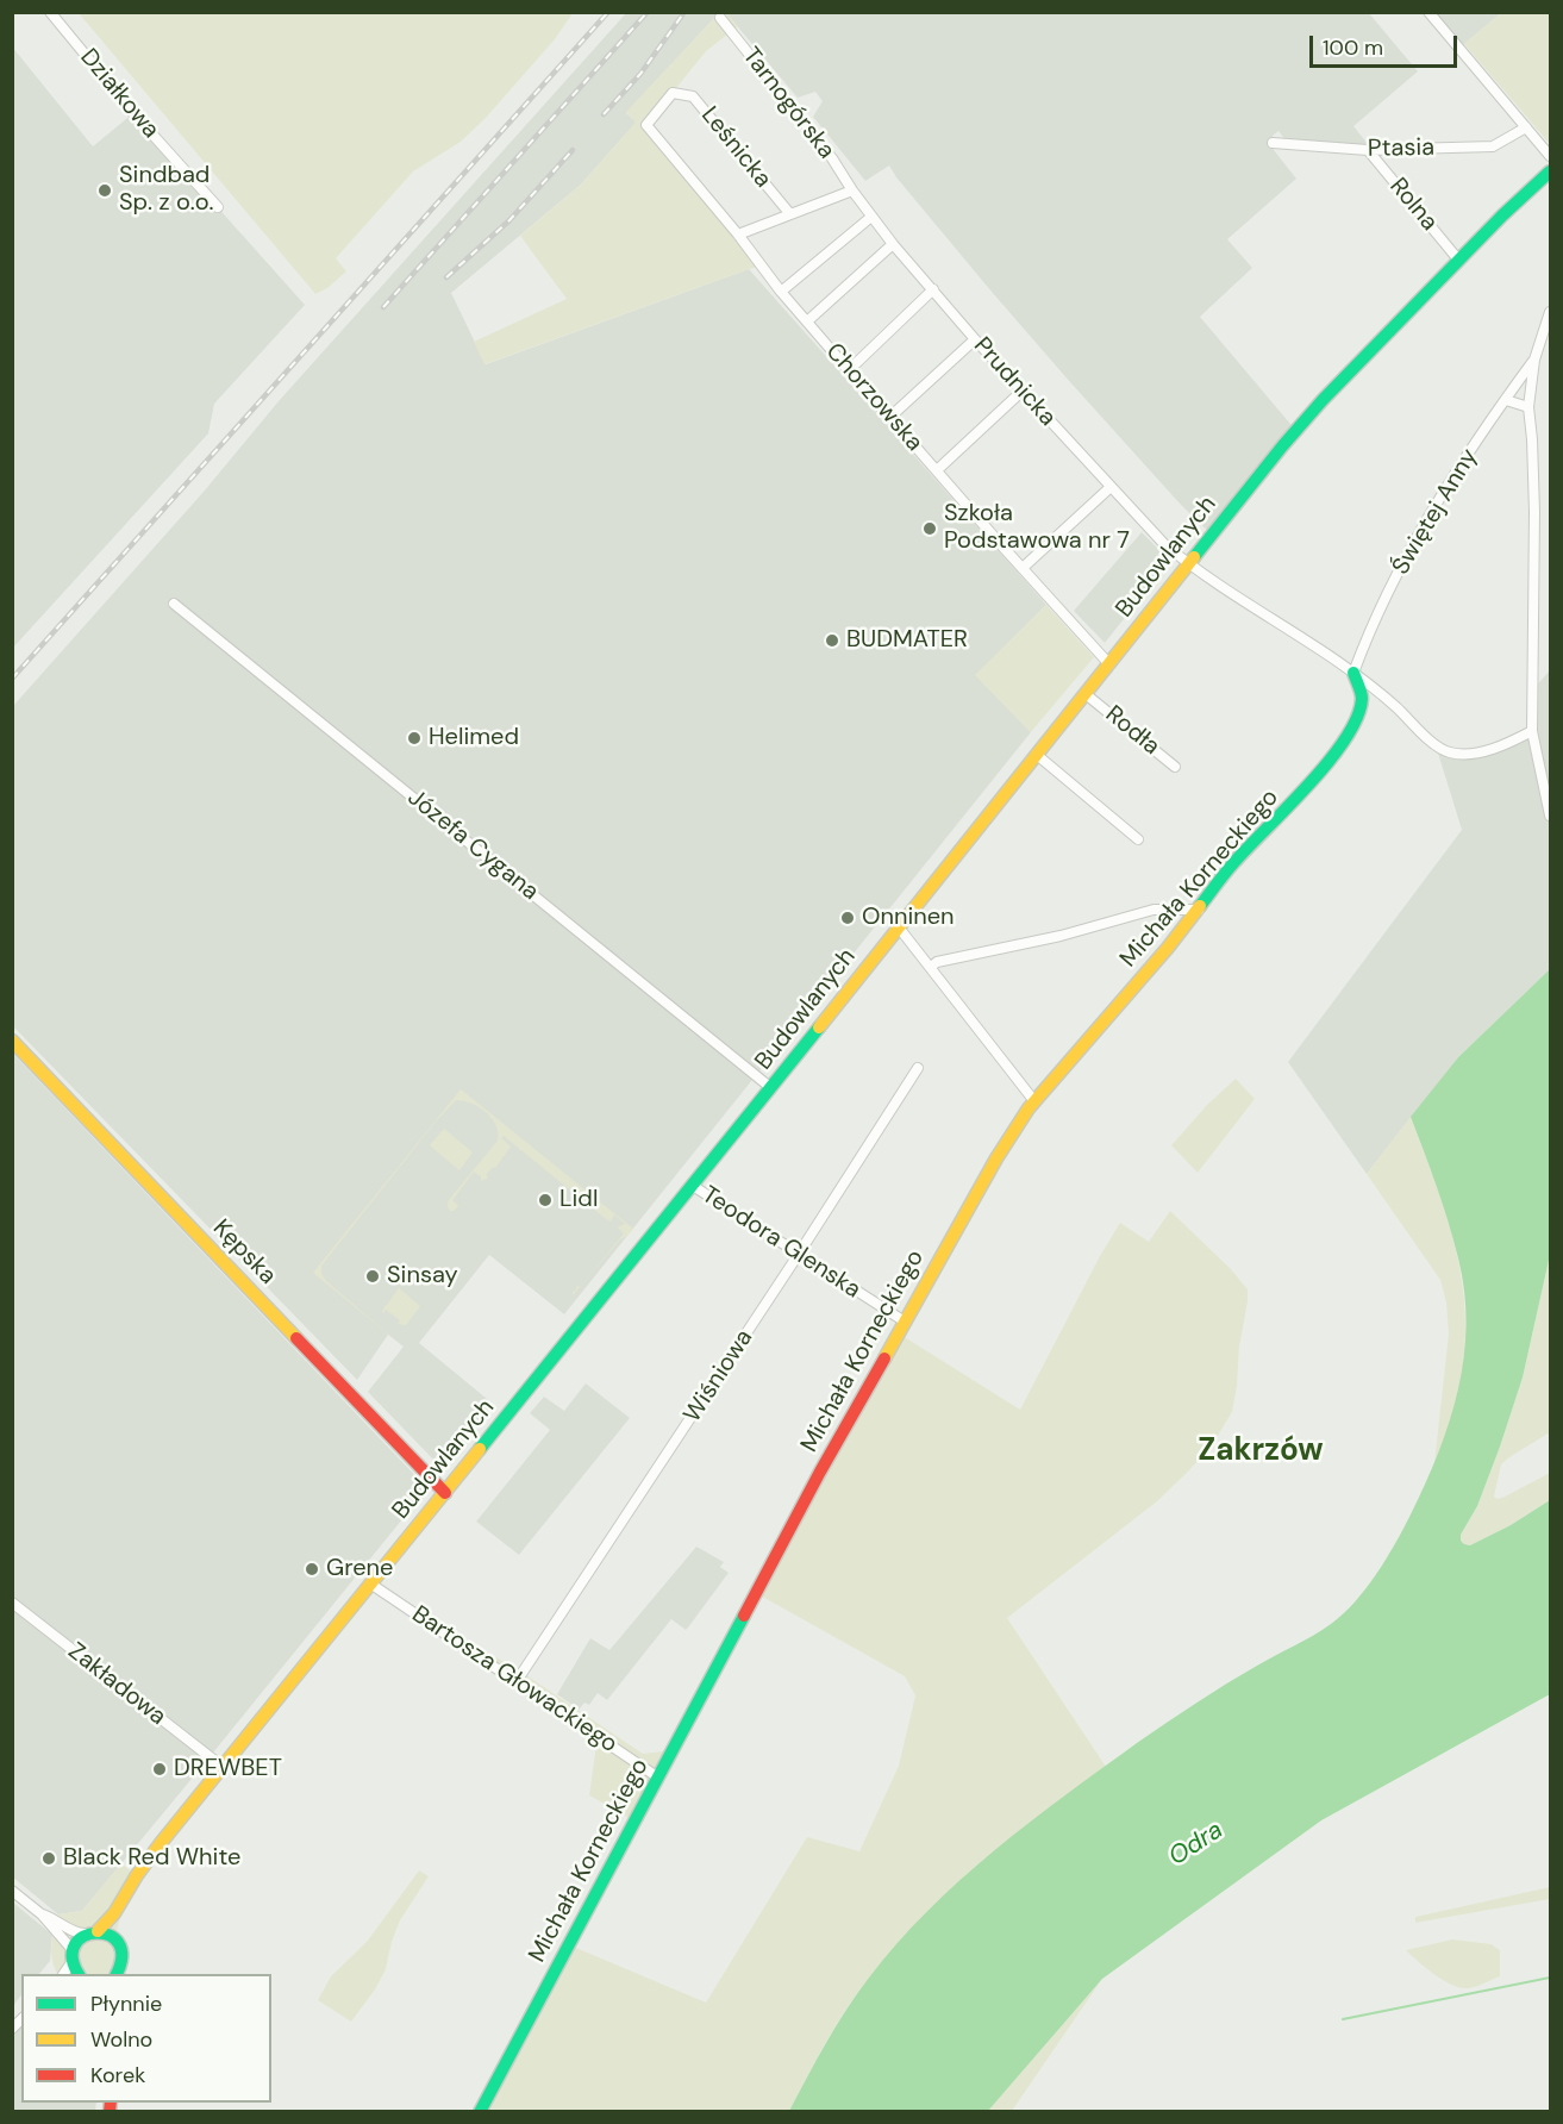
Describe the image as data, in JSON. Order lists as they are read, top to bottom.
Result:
{
  "streets": {
    "main road": ["Budowlanych", "Michała Korneckiego", "Kępska"],
    "street": [
      "Działkowa",
      "Tarnogórska",
      "Leśnicka",
      "Ptasia",
      "Rolna",
      "Prudnicka",
      "Chorzowska",
      "Świętej Anny",
      "Rodła",
      "Józefa Cygana",
      "Teodora Glenska",
      "Wiśniowa",
      "Bartosza Głowackiego",
      "Zakładowa"
    ]
  },
  "crossings": [
    ["Tarnogórska", "Prudnicka"],
    ["Leśnicka", "Chorzowska"],
    ["Ptasia", "Rolna"],
    ["Rolna", "Budowlanych"],
    ["Prudnicka", "Świętej Anny"],
    ["Prudnicka", "Budowlanych"],
    ["Prudnicka", "Michała Korneckiego"],
    ["Chorzowska", "Budowlanych"],
    ["Świętej Anny", "Michała Korneckiego"],
    ["Budowlanych", "Rodła"],
    ["Budowlanych", "Józefa Cygana"],
    ["Budowlanych", "Teodora Glenska"],
    ["Budowlanych", "Kępska"],
    ["Budowlanych", "Bartosza Głowackiego"],
    ["Budowlanych", "Zakładowa"],
    ["Michała Korneckiego", "Teodora Glenska"],
    ["Michała Korneckiego", "Bartosza Głowackiego"],
    ["Teodora Glenska", "Wiśniowa"],
    ["Wiśniowa", "Bartosza Głowackiego"]
  ],
  "districts": ["Zakrzów"],
  "water": ["Odra"],
  "places": [
    "Sindbad Sp. z o.o.",
    "Szkoła Podstawowa nr 7",
    "BUDMATER",
    "Helimed",
    "Onninen",
    "Lidl",
    "Sinsay",
    "Grene",
    "DREWBET",
    "Black Red White"
  ],
  "legend": ["Płynnie", "Wolno", "Korek"],
  "scale_bar": "100 m"
}
